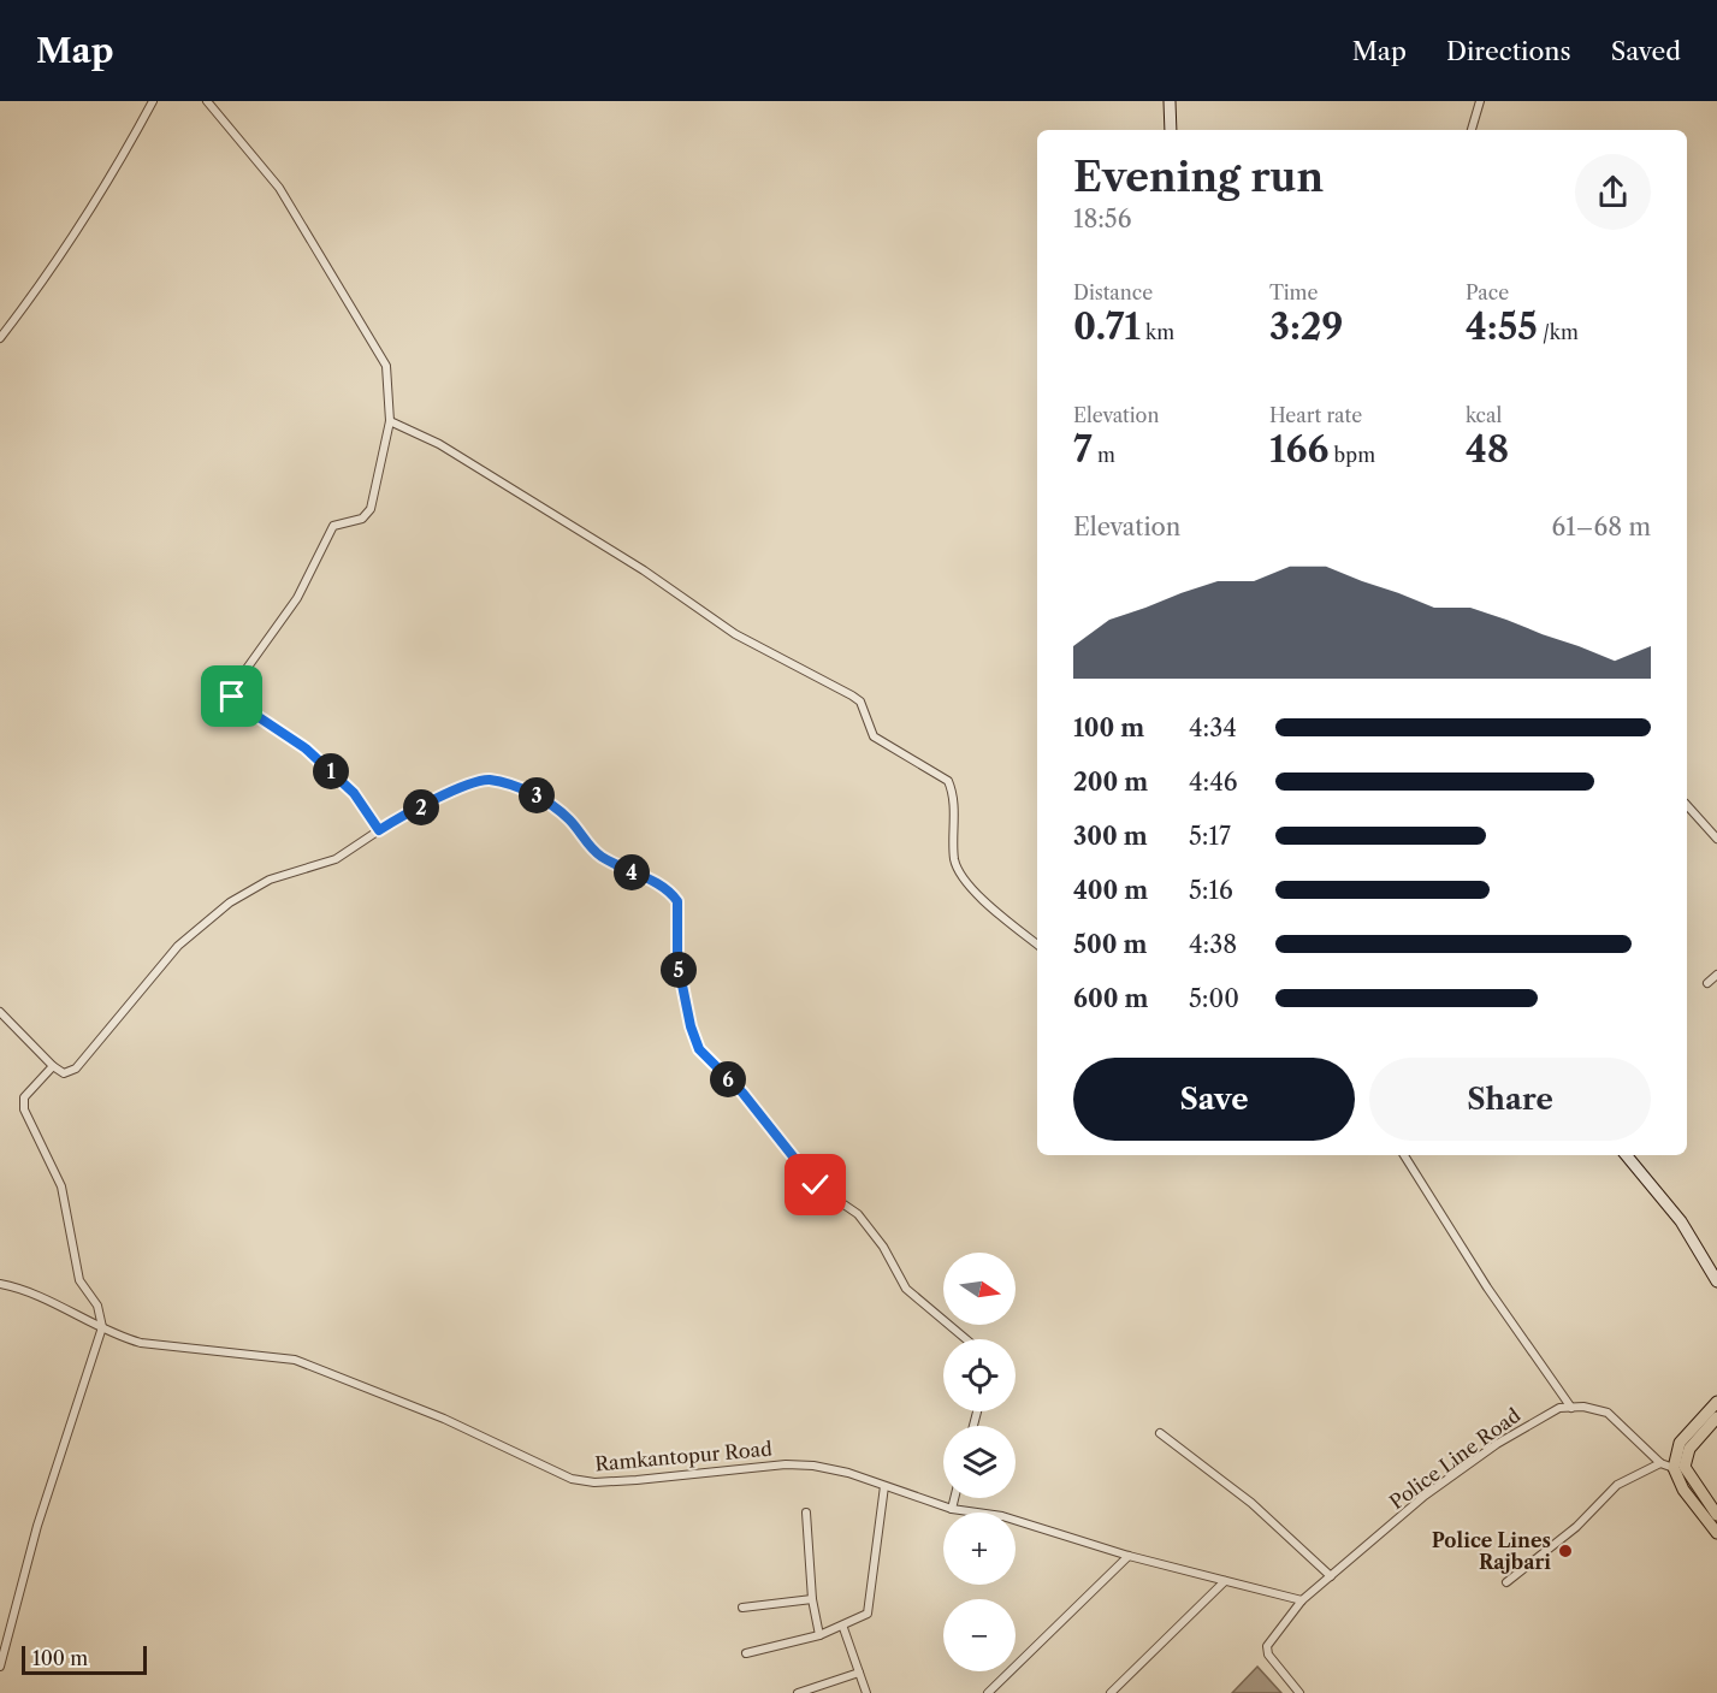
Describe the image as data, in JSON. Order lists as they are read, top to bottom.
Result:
{
  "streets": {
    "street": ["Ramkantopur Road", "Police Line Road"]
  },
  "crossings": [
    ["Ramkantopur Road", "Police Line Road"]
  ],
  "places": ["Police Lines Rajbari"],
  "scale_bar": "100 m",
  "north": "right",
  "page": {
    "header": "Map",
    "nav": ["Map", "Directions", "Saved"],
    "heading": ["Evening run", "18:56"],
    "stats": [
      ["Distance", "0.71 km"],
      ["Time", "3:29"],
      ["Pace", "4:55 /km"],
      ["Elevation", "7 m"],
      ["Heart rate", "166 bpm"],
      ["kcal", "48"]
    ],
    "chart": ["Elevation", "61–68 m"],
    "list": [
      {
        "name": "100 m",
        "note": "4:34"
      },
      {
        "name": "200 m",
        "note": "4:46"
      },
      {
        "name": "300 m",
        "note": "5:17"
      },
      {
        "name": "400 m",
        "note": "5:16"
      },
      {
        "name": "500 m",
        "note": "4:38"
      },
      {
        "name": "600 m",
        "note": "5:00"
      }
    ],
    "pins": [
      "1",
      "3",
      "2",
      "4",
      "5",
      "6"
    ],
    "buttons": ["Save", "Share"],
    "map_buttons": ["+", "−"],
    "scale": "100 m"
  }
}
